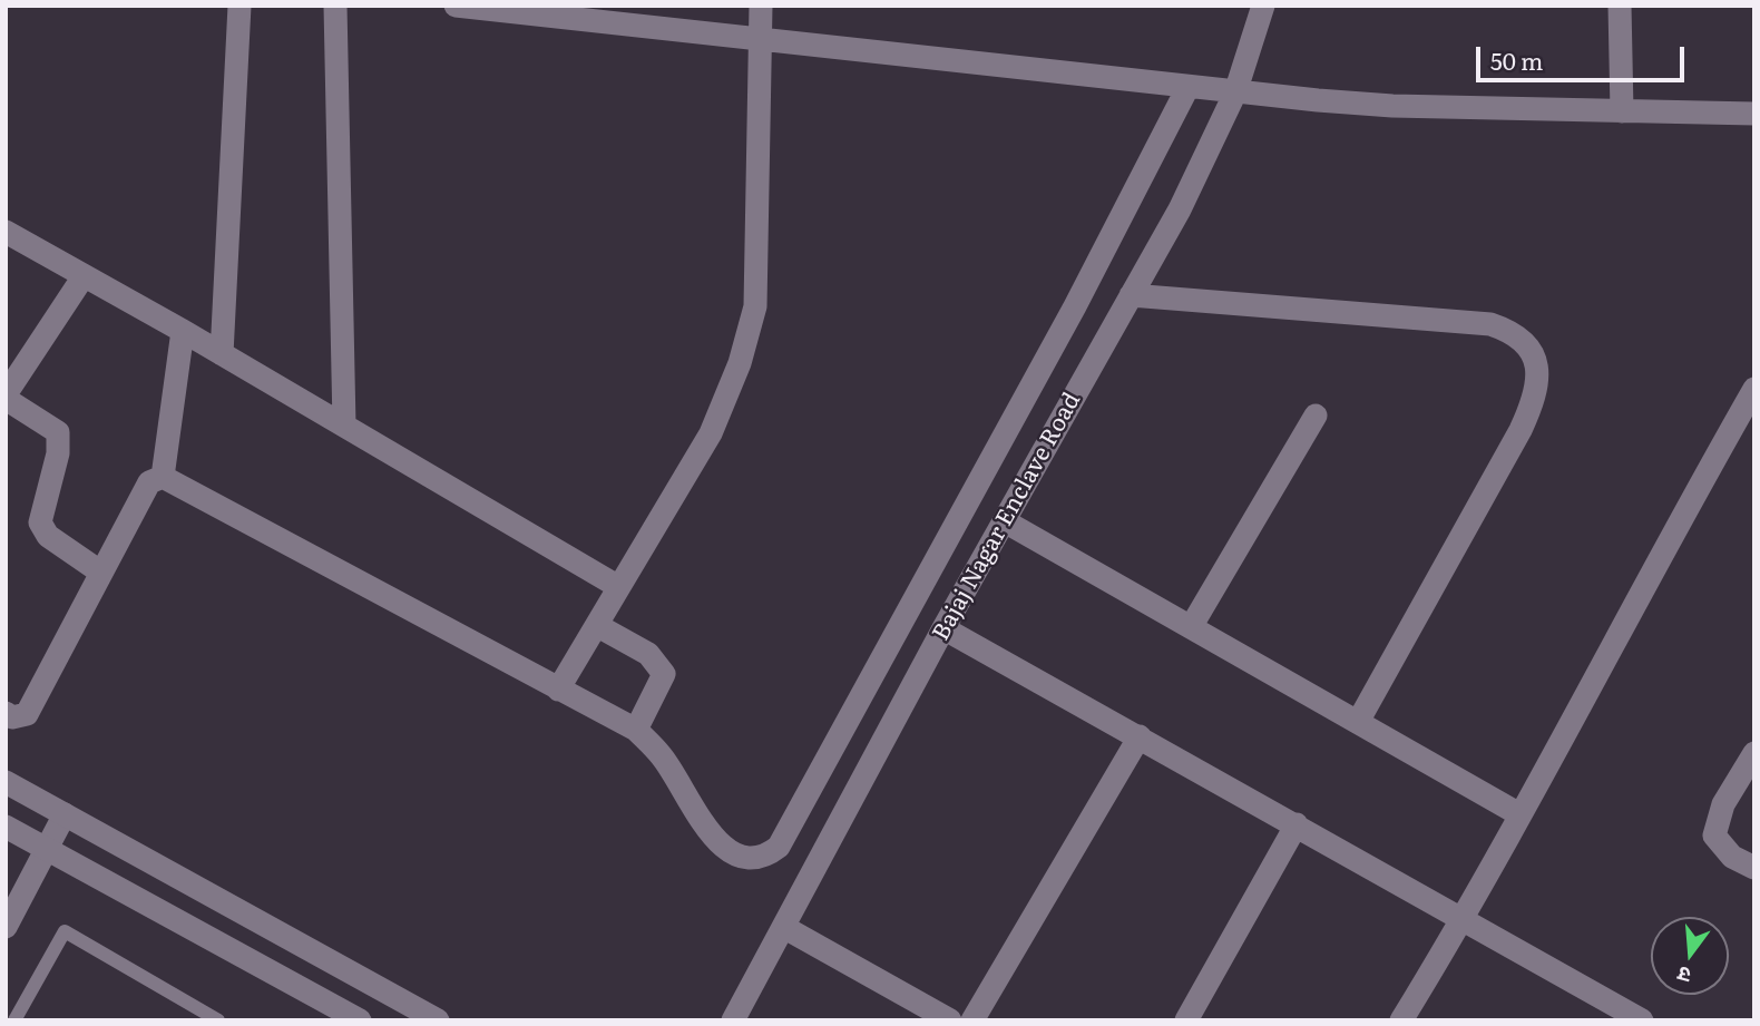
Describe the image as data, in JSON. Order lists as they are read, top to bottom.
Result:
{
  "streets": {
    "street": ["Bajaj Nagar Enclave Road"]
  },
  "scale_bar": "50 m",
  "north": "bottom"
}
